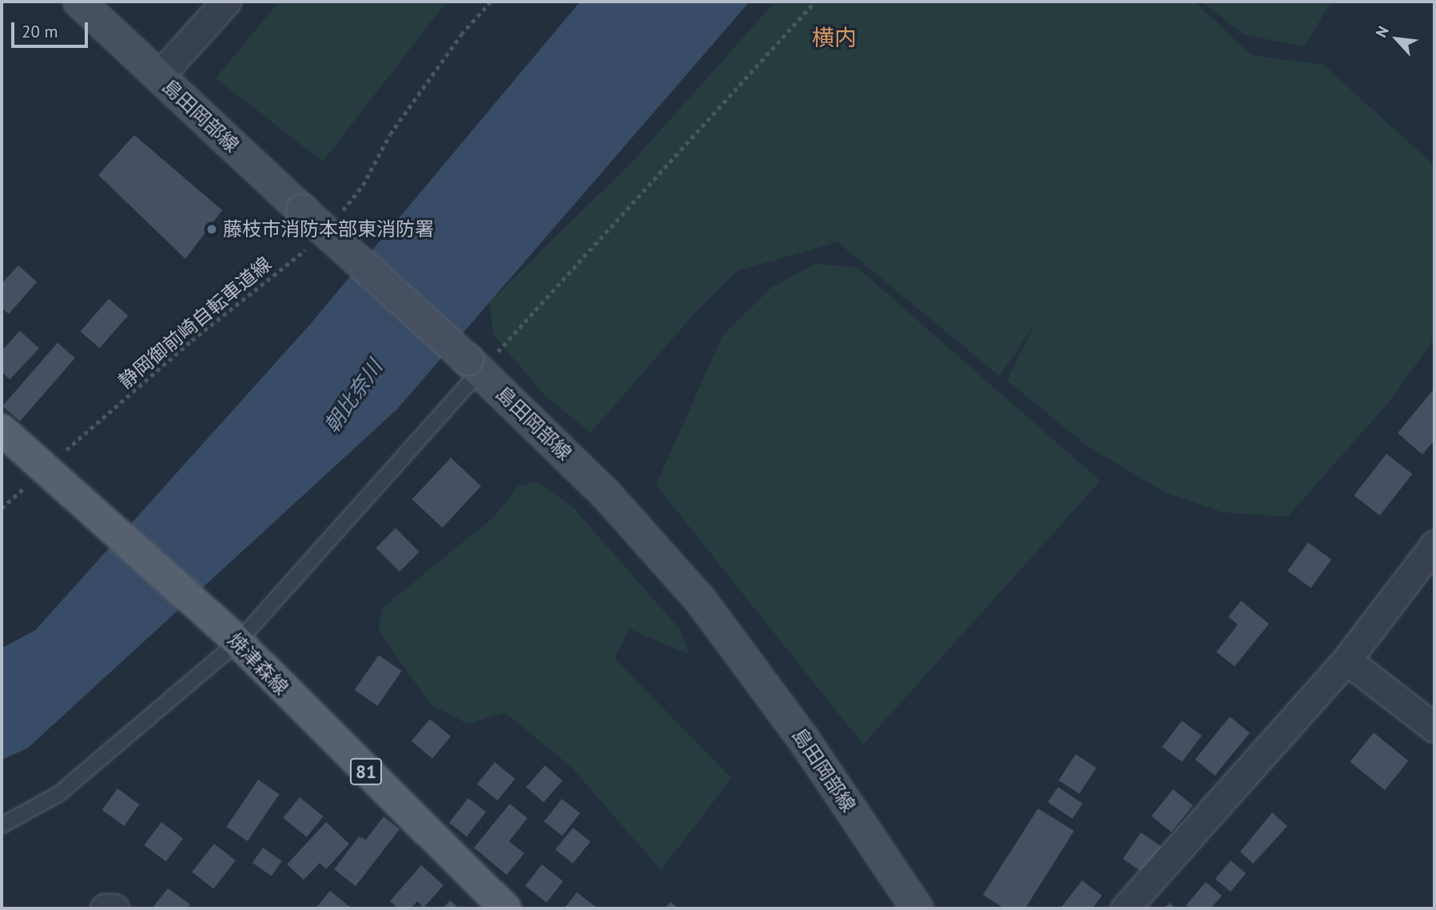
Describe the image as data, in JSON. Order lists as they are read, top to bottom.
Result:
{
  "streets": {
    "main road": ["島田岡部線", "焼津森線", "81"],
    "path": ["静岡御前崎自転車道線"]
  },
  "crossings": [
    ["静岡御前崎自転車道線", "焼津森線"]
  ],
  "districts": ["横内"],
  "water": ["朝比奈川"],
  "places": ["藤枝市消防本部東消防署"],
  "scale_bar": "20 m",
  "north": "top left"
}
